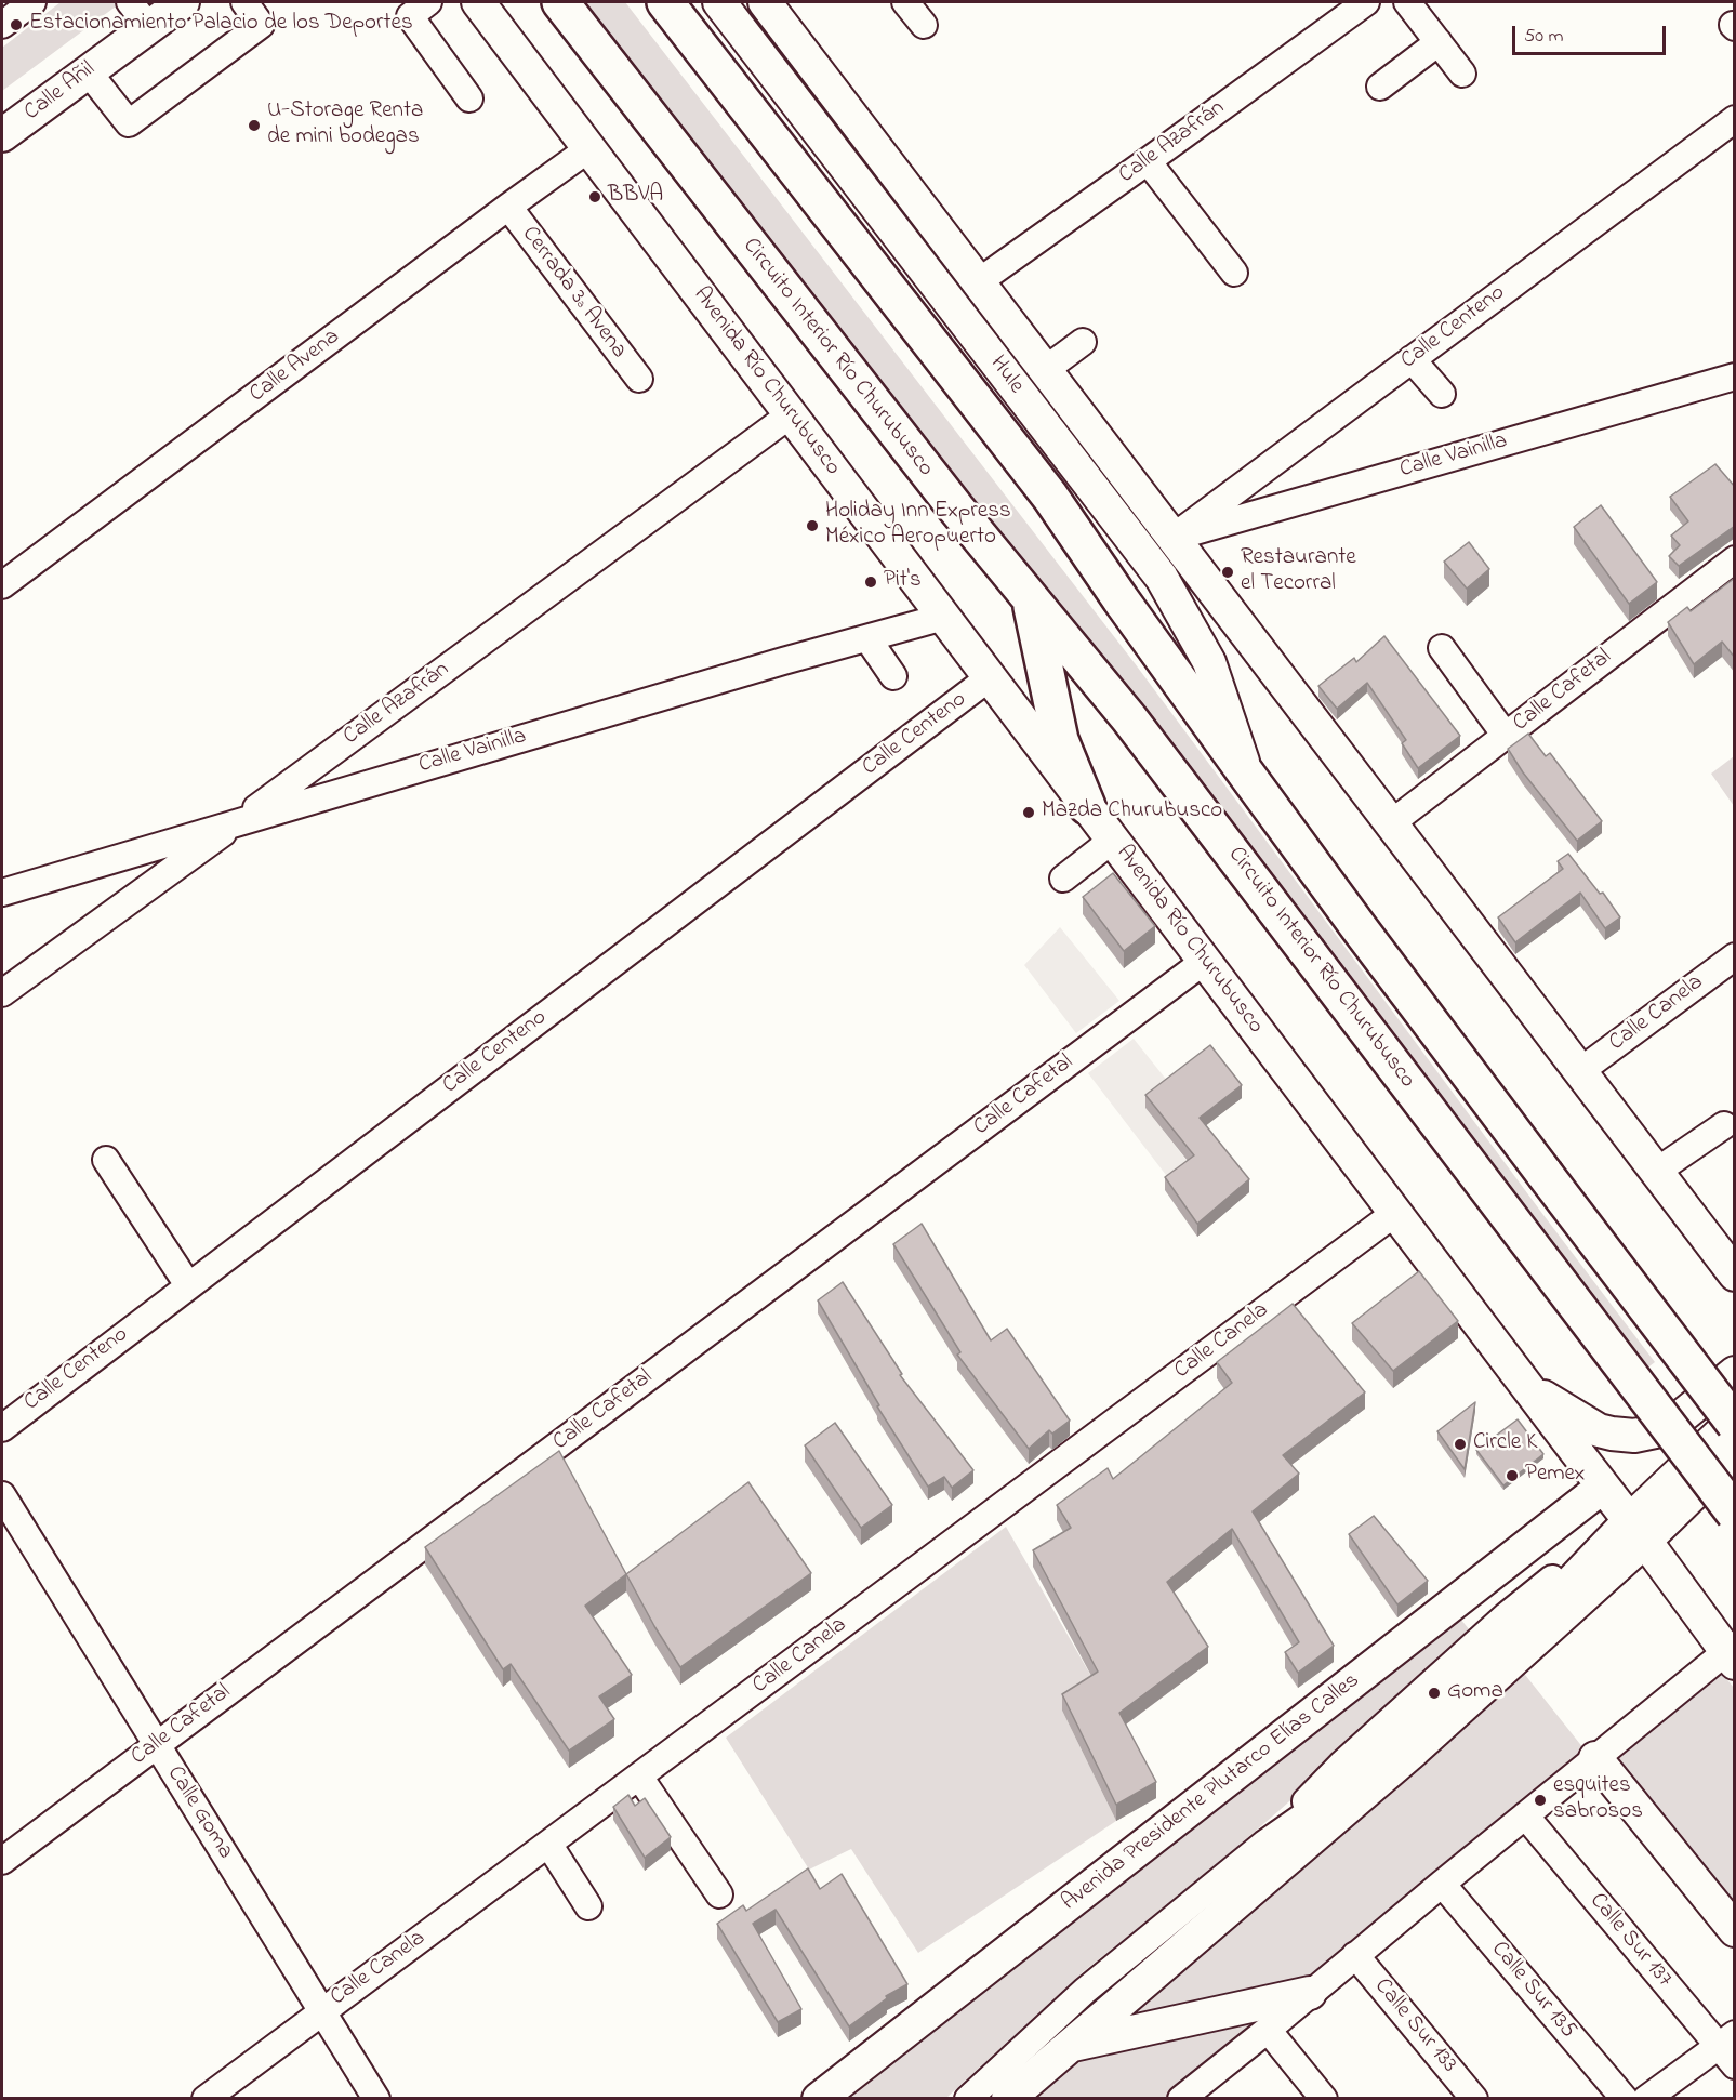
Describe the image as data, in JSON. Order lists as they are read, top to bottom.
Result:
{
  "streets": {
    "highway": ["Circuito Interior Río Churubusco"],
    "main road": [
      "Calle Añil",
      "Hule",
      "Avenida Río Churubusco",
      "Avenida Presidente Plutarco Elías Calles"
    ],
    "street": [
      "Calle Azafrán",
      "Cerrada 3ª Avena",
      "Calle Centeno",
      "Calle Avena",
      "Calle Vainilla",
      "Calle Cafetal",
      "Calle Canela",
      "Calle Goma",
      "Calle Sur 137",
      "Calle Sur 135",
      "Calle Sur 133"
    ]
  },
  "crossings": [
    ["Calle Azafrán", "Avenida Río Churubusco"],
    ["Calle Azafrán", "Calle Vainilla"],
    ["Cerrada 3ª Avena", "Calle Avena"],
    ["Calle Centeno", "Avenida Río Churubusco"],
    ["Calle Centeno", "Calle Vainilla"],
    ["Calle Avena", "Avenida Río Churubusco"],
    ["Avenida Río Churubusco", "Calle Vainilla"],
    ["Avenida Río Churubusco", "Calle Cafetal"],
    ["Avenida Río Churubusco", "Calle Canela"],
    ["Avenida Río Churubusco", "Avenida Presidente Plutarco Elías Calles"],
    ["Calle Cafetal", "Calle Goma"],
    ["Calle Canela", "Calle Goma"]
  ],
  "places": [
    "Estacionamiento Palacio de los Deportes",
    "U-Storage Renta de mini bodegas",
    "BBVA",
    "Holiday Inn Express México Aeropuerto",
    "Restaurante el Tecorral",
    "Pit's",
    "Mazda Churubusco",
    "Circle K",
    "Pemex",
    "Goma",
    "esquites sabrosos"
  ],
  "scale_bar": "50 m"
}
